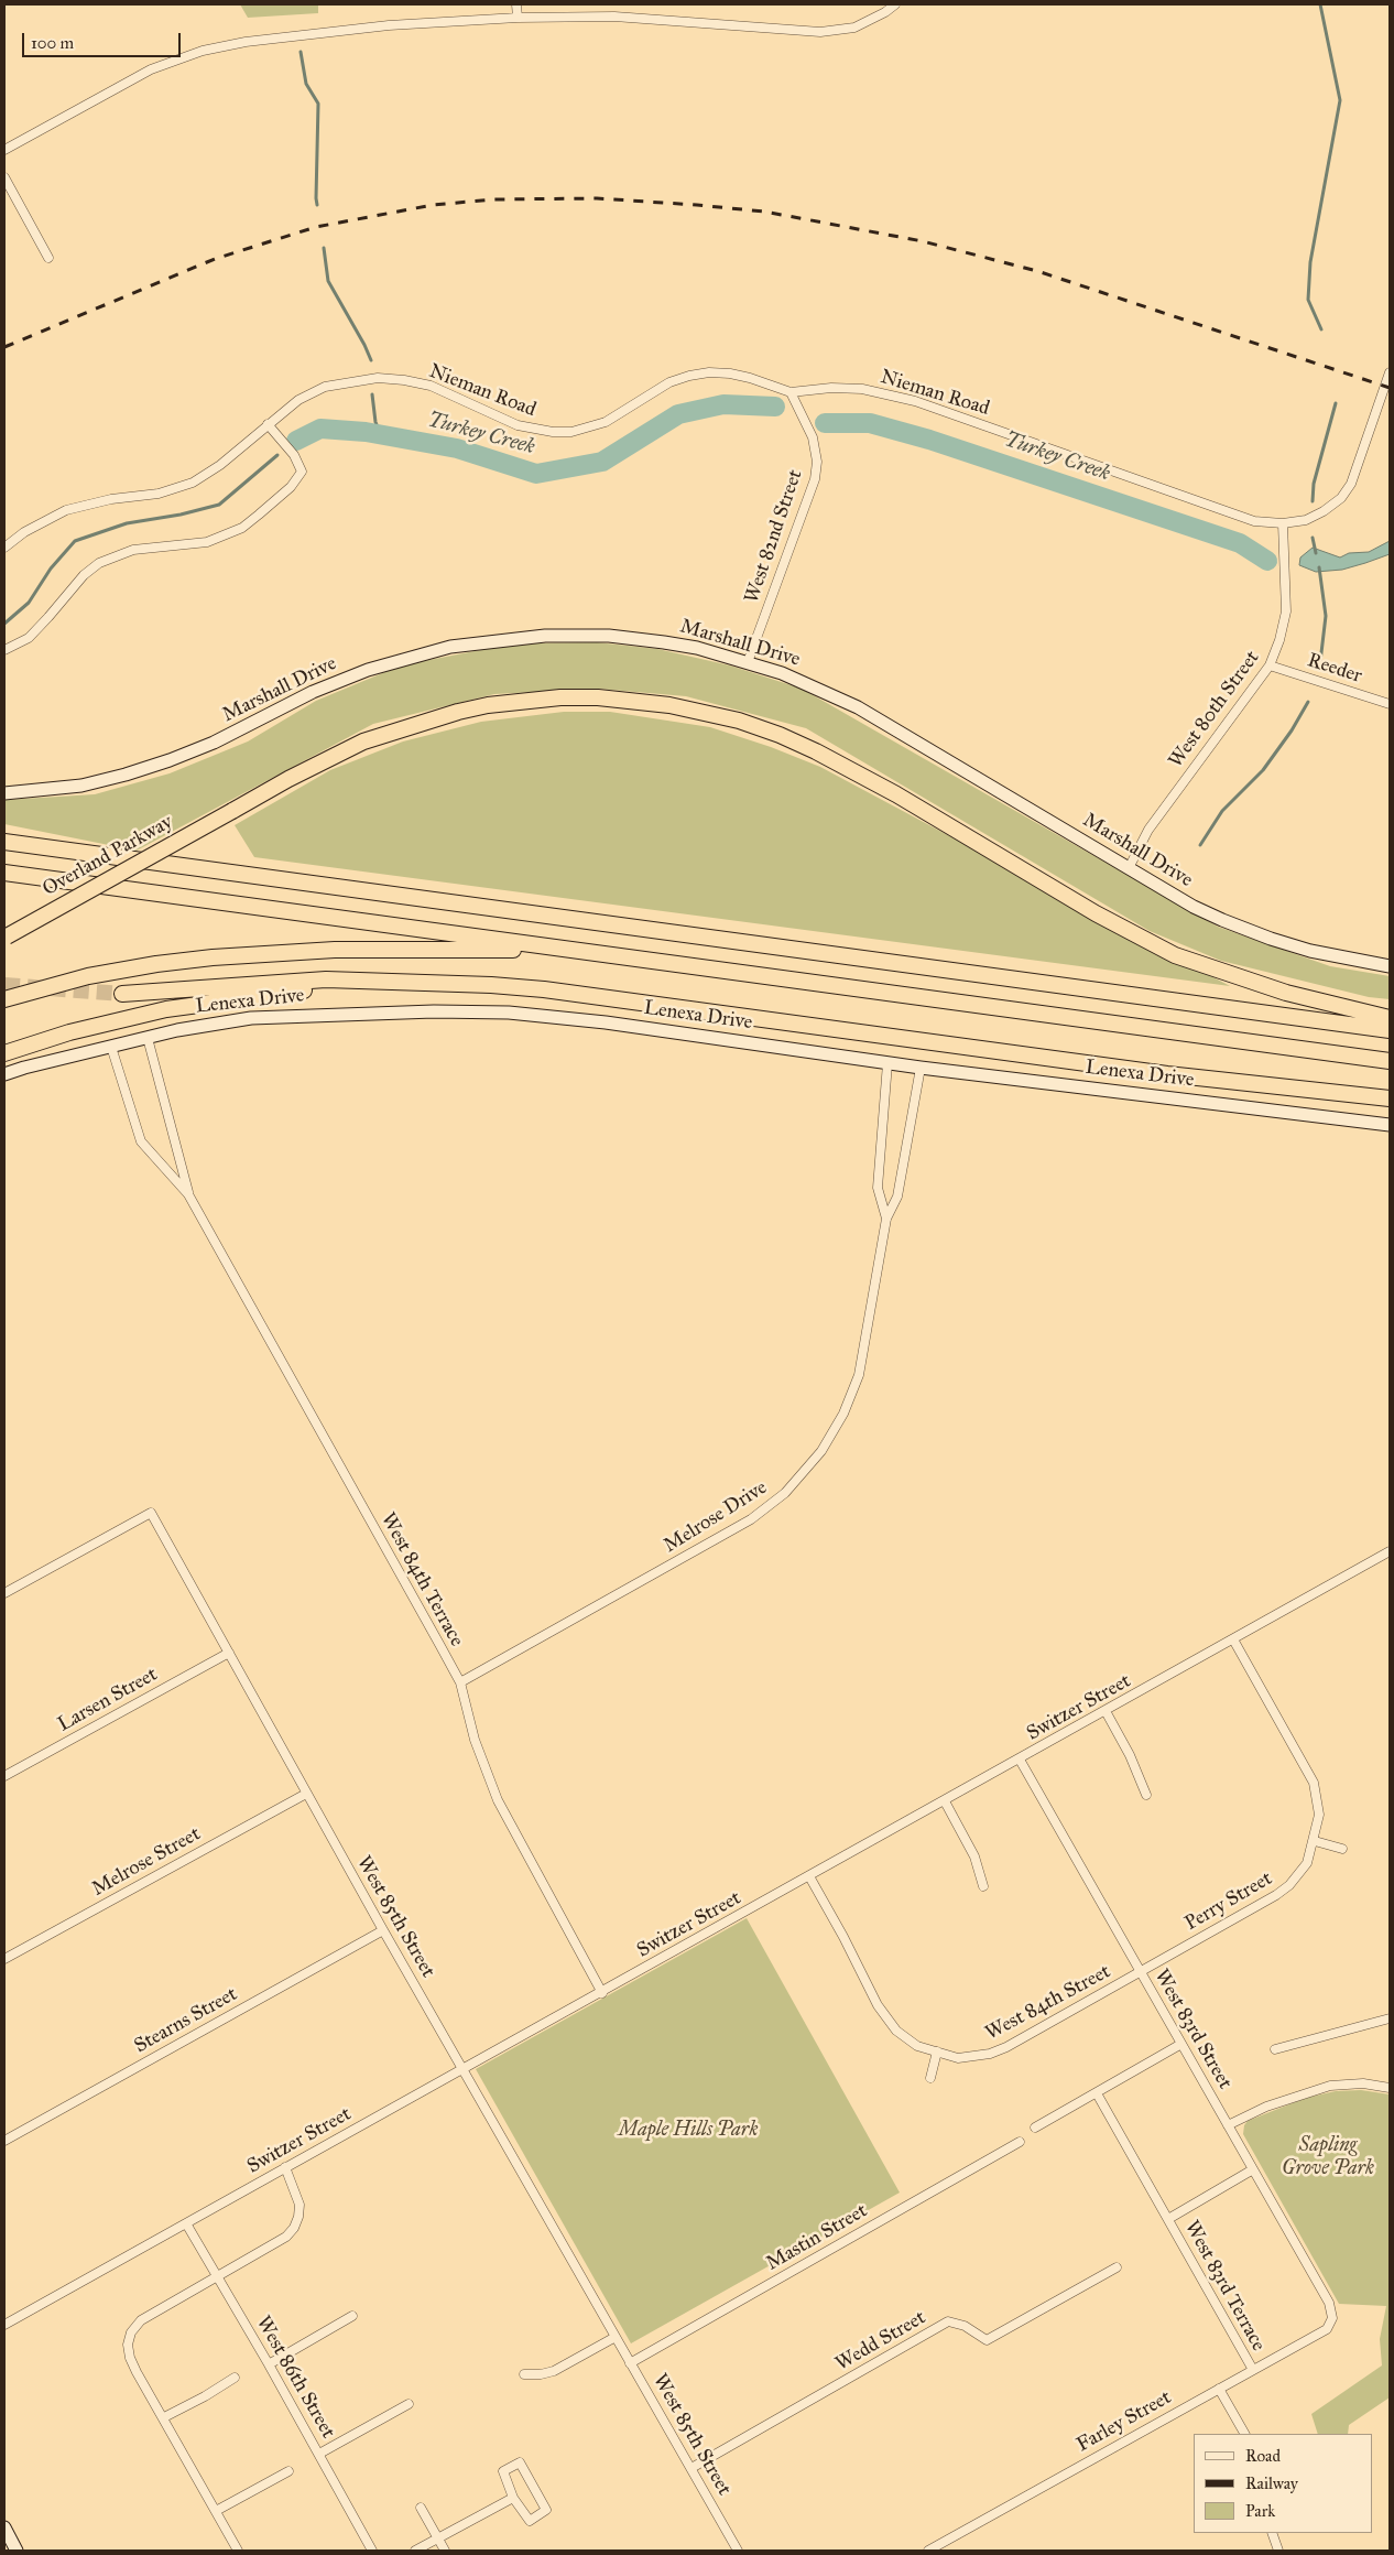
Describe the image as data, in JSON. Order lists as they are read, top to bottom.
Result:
{
  "streets": {
    "highway": ["Overland Parkway"],
    "street": [
      "Nieman Road",
      "West 82nd Street",
      "Marshall Drive",
      "Reeder",
      "West 80th Street",
      "Lenexa Drive",
      "Melrose Drive",
      "West 84th Terrace",
      "Larsen Street",
      "Switzer Street",
      "Melrose Street",
      "Perry Street",
      "West 85th Street",
      "West 84th Street",
      "Stearns Street",
      "West 83rd Street",
      "Mastin Street",
      "West 83rd Terrace",
      "Wedd Street",
      "West 86th Street",
      "Farley Street"
    ]
  },
  "crossings": [
    ["Nieman Road", "West 82nd Street"],
    ["Nieman Road", "West 80th Street"],
    ["West 82nd Street", "Marshall Drive"],
    ["Marshall Drive", "West 80th Street"],
    ["Reeder", "West 80th Street"],
    ["Lenexa Drive", "Melrose Drive"],
    ["Lenexa Drive", "West 84th Terrace"],
    ["Melrose Drive", "West 84th Terrace"],
    ["West 84th Terrace", "Switzer Street"],
    ["Larsen Street", "West 85th Street"],
    ["Switzer Street", "Perry Street"],
    ["Switzer Street", "West 85th Street"],
    ["Switzer Street", "West 84th Street"],
    ["Switzer Street", "West 83rd Street"],
    ["Switzer Street", "West 86th Street"],
    ["Melrose Street", "West 85th Street"],
    ["Perry Street", "West 84th Street"],
    ["Perry Street", "West 83rd Street"],
    ["West 85th Street", "Stearns Street"],
    ["West 85th Street", "Mastin Street"],
    ["West 85th Street", "Wedd Street"],
    ["West 84th Street", "West 83rd Street"],
    ["West 83rd Street", "West 83rd Terrace"],
    ["West 83rd Street", "Farley Street"],
    ["West 83rd Terrace", "Farley Street"]
  ],
  "water": ["Turkey Creek"],
  "parks": ["Maple Hills Park", "Sapling Grove Park"],
  "legend": ["Road", "Railway", "Park"],
  "scale_bar": "100 m"
}
